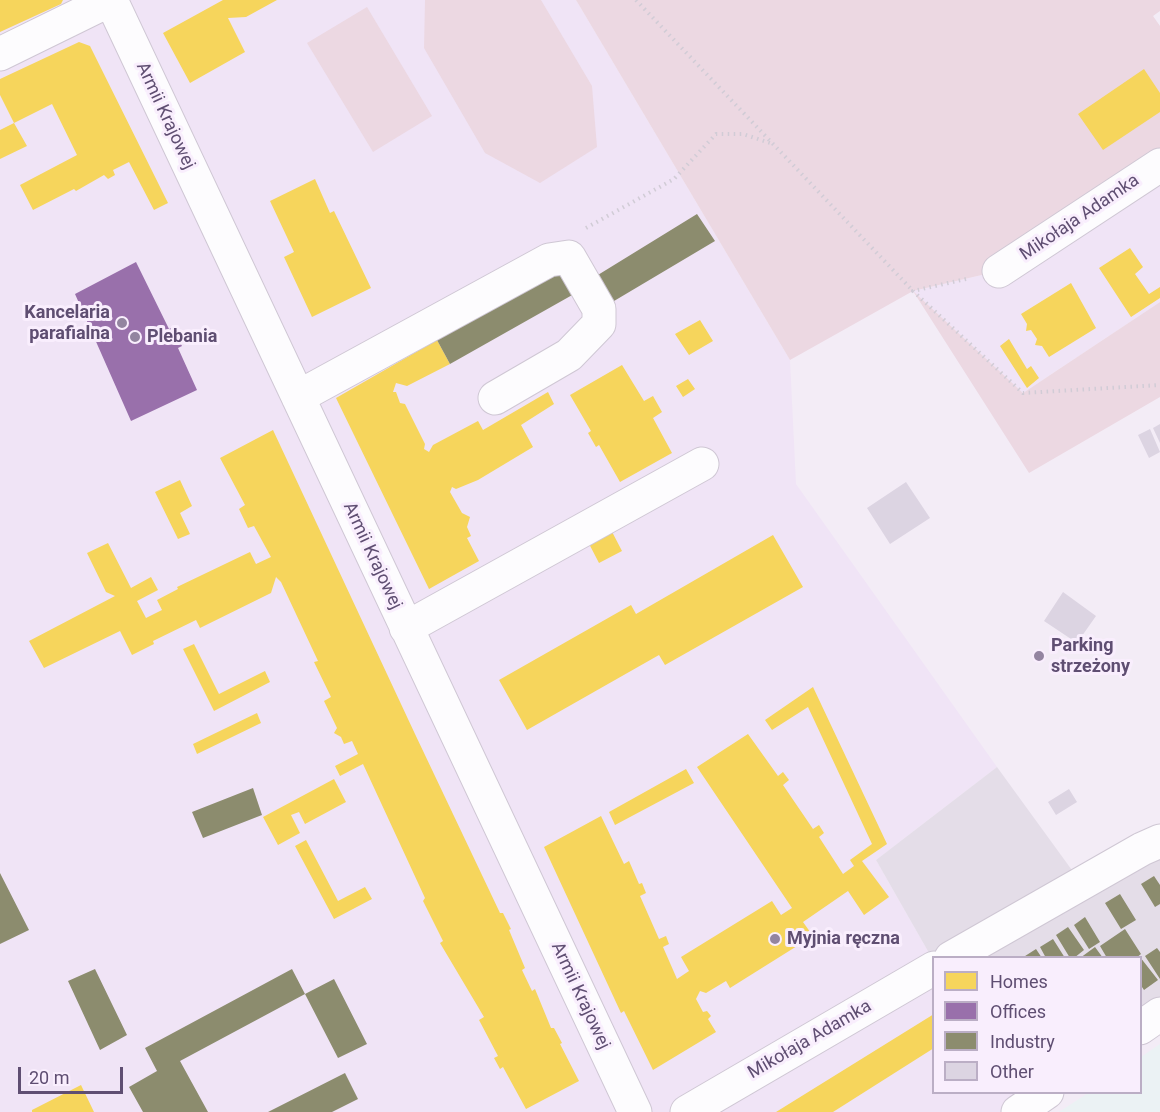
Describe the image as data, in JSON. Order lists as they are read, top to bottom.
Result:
{
  "streets": {
    "street": ["Armii Krajowej", "Mikołaja Adamka"]
  },
  "places": [
    "Kancelaria parafialna",
    "Plebania",
    "Parking strzeżony",
    "Myjnia ręczna"
  ],
  "legend": [
    "Homes",
    "Offices",
    "Industry",
    "Other"
  ],
  "scale_bar": "20 m"
}
